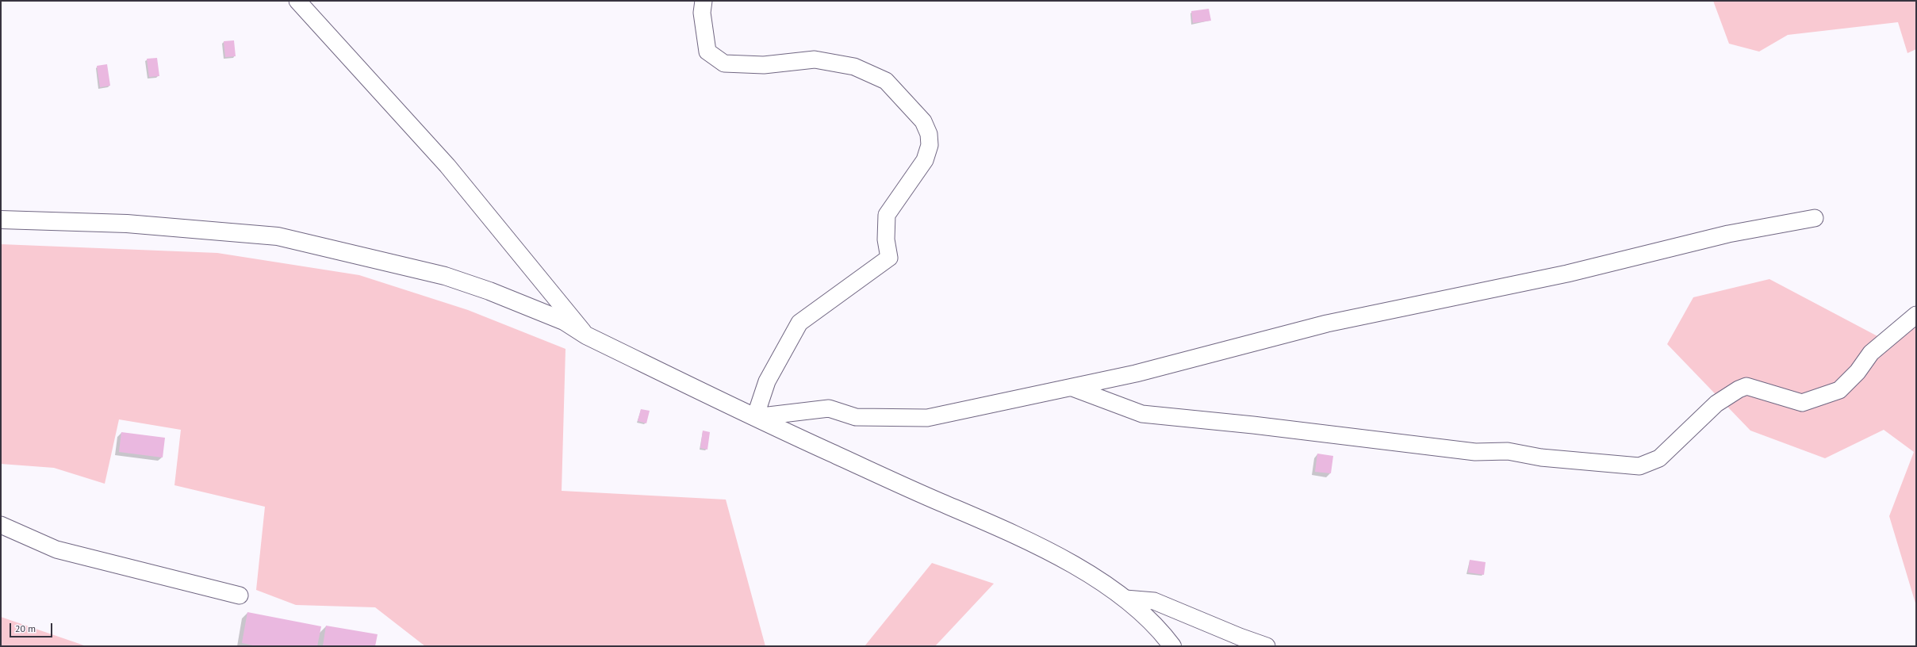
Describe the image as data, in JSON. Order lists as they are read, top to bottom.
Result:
{
  "scale_bar": "20 m"
}
